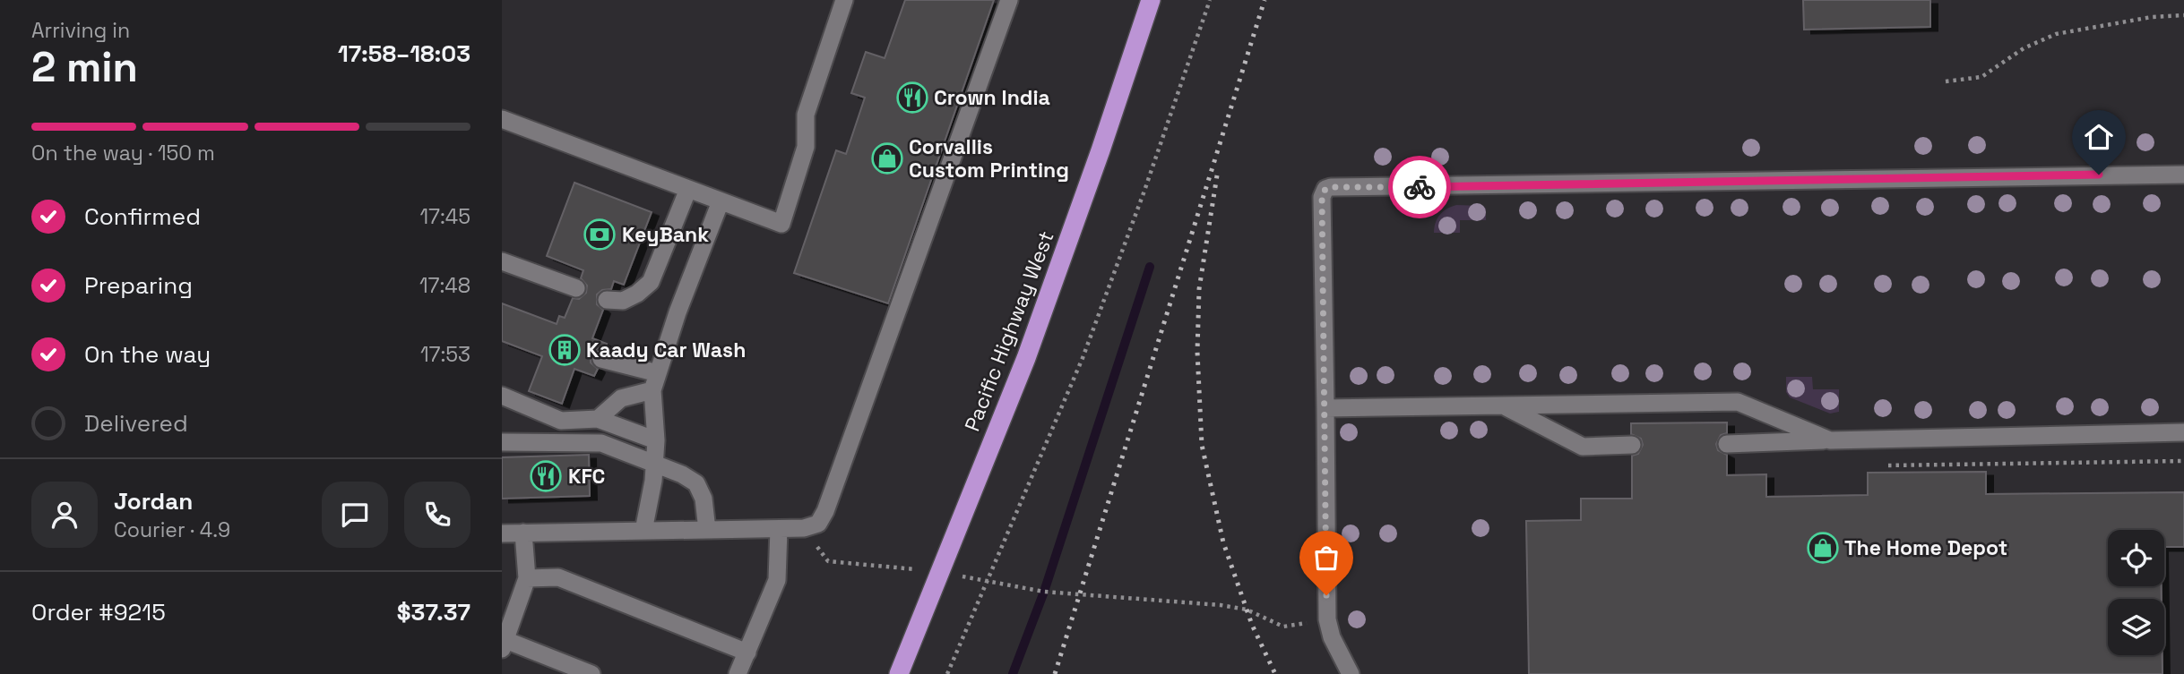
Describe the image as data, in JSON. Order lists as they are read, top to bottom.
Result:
{
  "streets": {
    "highway": ["Pacific Highway West"]
  },
  "places": {
    "restaurant": ["Crown India", "KFC"],
    "shop": ["Corvallis Custom Printing", "The Home Depot"],
    "bank": ["KeyBank"],
    "building": ["Kaady Car Wash"]
  },
  "page": {
    "heading": ["2 min", "Arriving in", "17:58–18:03"],
    "panel": [
      "Jordan",
      "Courier · 4.9",
      "Order #9215",
      "$37.37"
    ],
    "bar": "On the way · 150 m",
    "list": [
      ["Confirmed", "17:45"],
      ["Preparing", "17:48"],
      ["On the way", "17:53"],
      "Delivered"
    ]
  }
}
